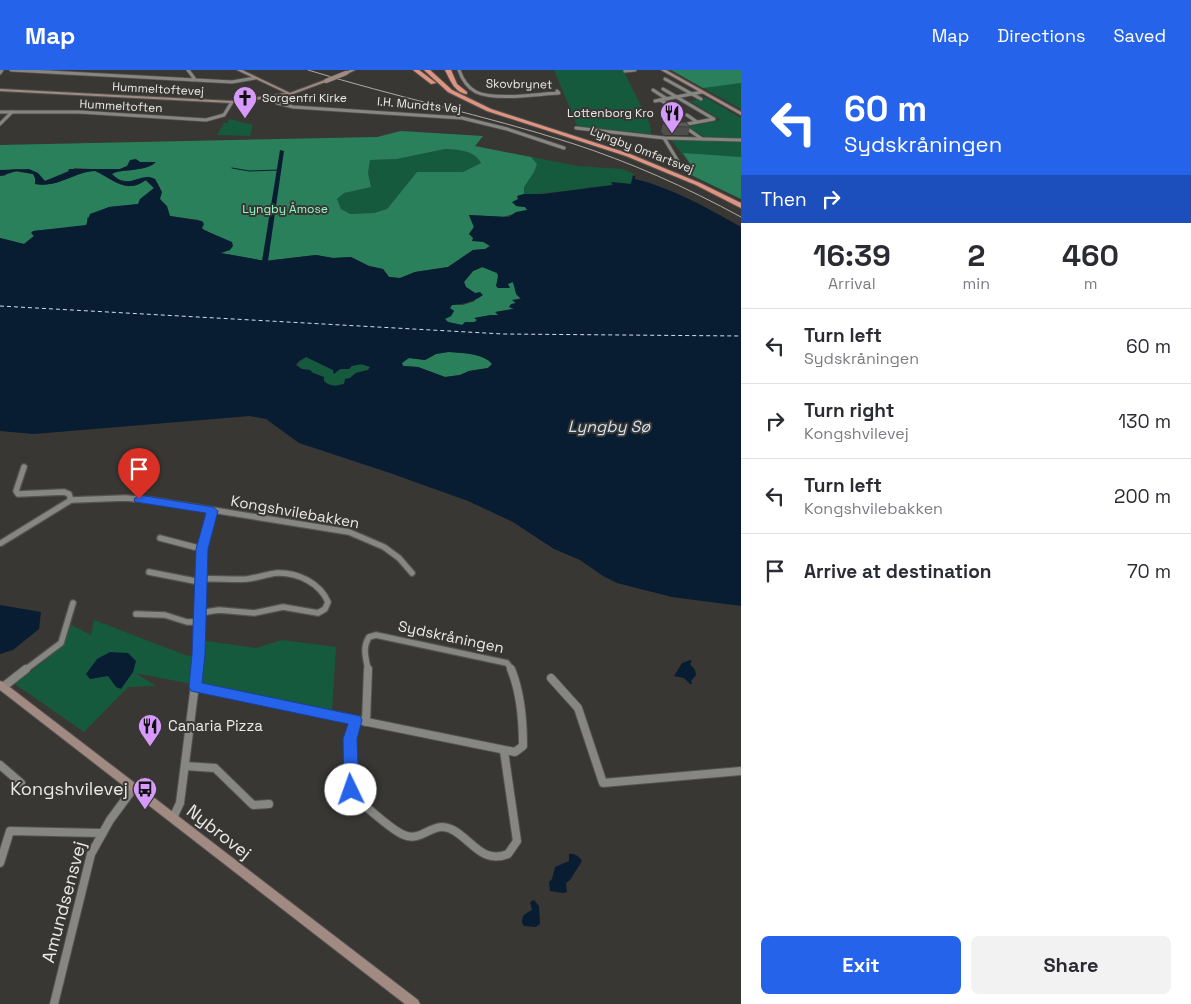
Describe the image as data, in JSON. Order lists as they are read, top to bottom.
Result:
{
  "streets": {
    "highway": ["Lyngby Omfartsvej"],
    "street": [
      "Skovbrynet",
      "Hummeltoftevej",
      "I.H. Mundts Vej",
      "Hummeltoften",
      "Kongshvilebakken",
      "Sydskråningen",
      "Nybrovej",
      "Amundsensvej"
    ]
  },
  "crossings": [
    ["Hummeltoftevej", "I.H. Mundts Vej"],
    ["Hummeltoftevej", "Hummeltoften"],
    ["Nybrovej", "Amundsensvej"]
  ],
  "water": ["Lyngby Sø"],
  "parks": ["Lyngby Åmose"],
  "places": {
    "church": ["Sorgenfri Kirke"],
    "restaurant": ["Lottenborg Kro", "Canaria Pizza"],
    "bus stop": ["Kongshvilevej"]
  },
  "page": {
    "header": "Map",
    "nav": ["Map", "Directions", "Saved"],
    "turn": ["60 m", "Sydskråningen"],
    "then": "Then",
    "eta": [
      "16:39",
      "Arrival",
      "2",
      "min",
      "460",
      "m"
    ],
    "list": [
      {
        "name": "Turn left",
        "note": "Sydskråningen",
        "value": "60 m"
      },
      {
        "name": "Turn right",
        "note": "Kongshvilevej",
        "value": "130 m"
      },
      {
        "name": "Turn left",
        "note": "Kongshvilebakken",
        "value": "200 m"
      },
      {
        "name": "Arrive at destination",
        "value": "70 m"
      }
    ],
    "buttons": ["Exit", "Share"]
  }
}
